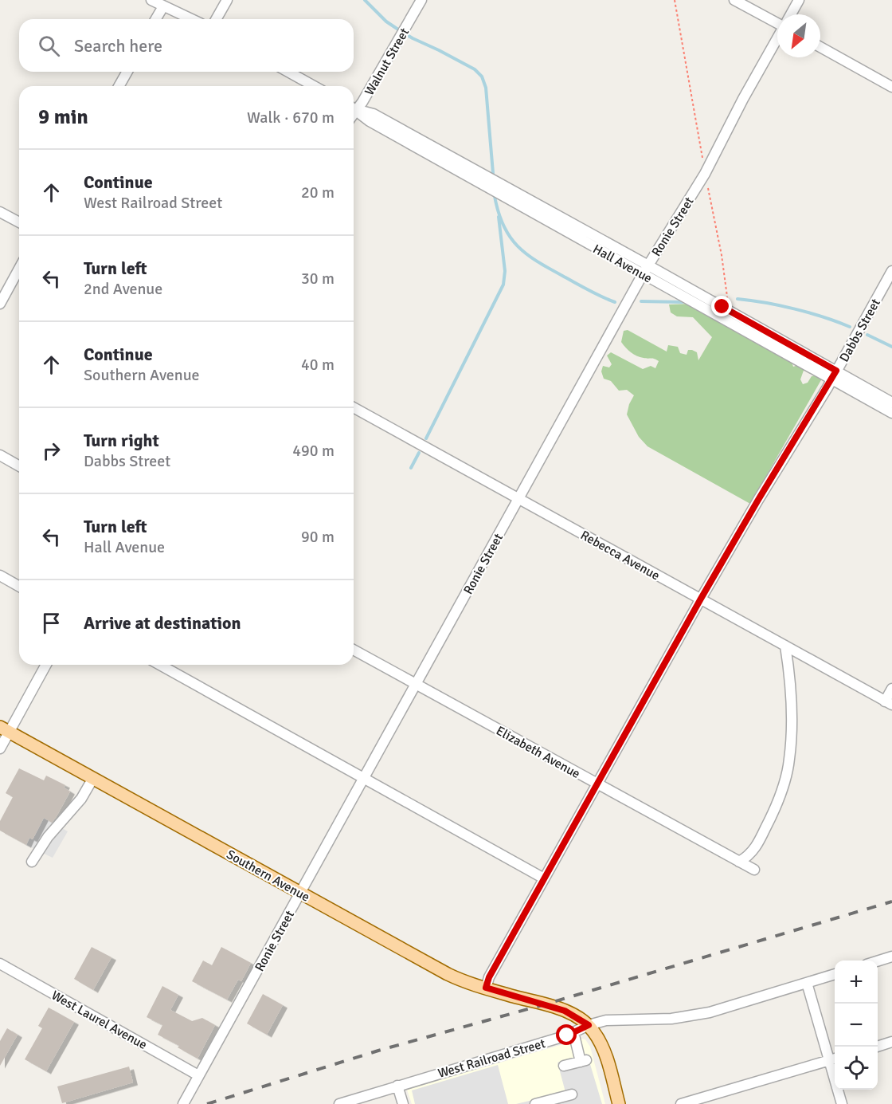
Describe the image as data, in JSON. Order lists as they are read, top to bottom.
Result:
{
  "streets": {
    "main road": ["Southern Avenue"],
    "street": [
      "Walnut Street",
      "Ronie Street",
      "Hall Avenue",
      "Dabbs Street",
      "Rebecca Avenue",
      "Elizabeth Avenue",
      "West Laurel Avenue",
      "West Railroad Street"
    ]
  },
  "crossings": [
    ["Ronie Street", "Hall Avenue"],
    ["Ronie Street", "Rebecca Avenue"],
    ["Ronie Street", "Elizabeth Avenue"],
    ["Ronie Street", "Southern Avenue"],
    ["Ronie Street", "West Laurel Avenue"],
    ["Hall Avenue", "Dabbs Street"],
    ["Dabbs Street", "Rebecca Avenue"],
    ["Dabbs Street", "Elizabeth Avenue"],
    ["Dabbs Street", "Southern Avenue"],
    ["Southern Avenue", "West Railroad Street"]
  ],
  "north": "bottom left",
  "page": {
    "search": "Search here",
    "heading": ["9 min", "Walk · 670 m"],
    "list": [
      ["Continue", "West Railroad Street", "20 m"],
      ["Turn left", "2nd Avenue", "30 m"],
      ["Continue", "Southern Avenue", "40 m"],
      ["Turn right", "Dabbs Street", "490 m"],
      ["Turn left", "Hall Avenue", "90 m"],
      "Arrive at destination"
    ],
    "map_buttons": ["+", "−"]
  }
}
